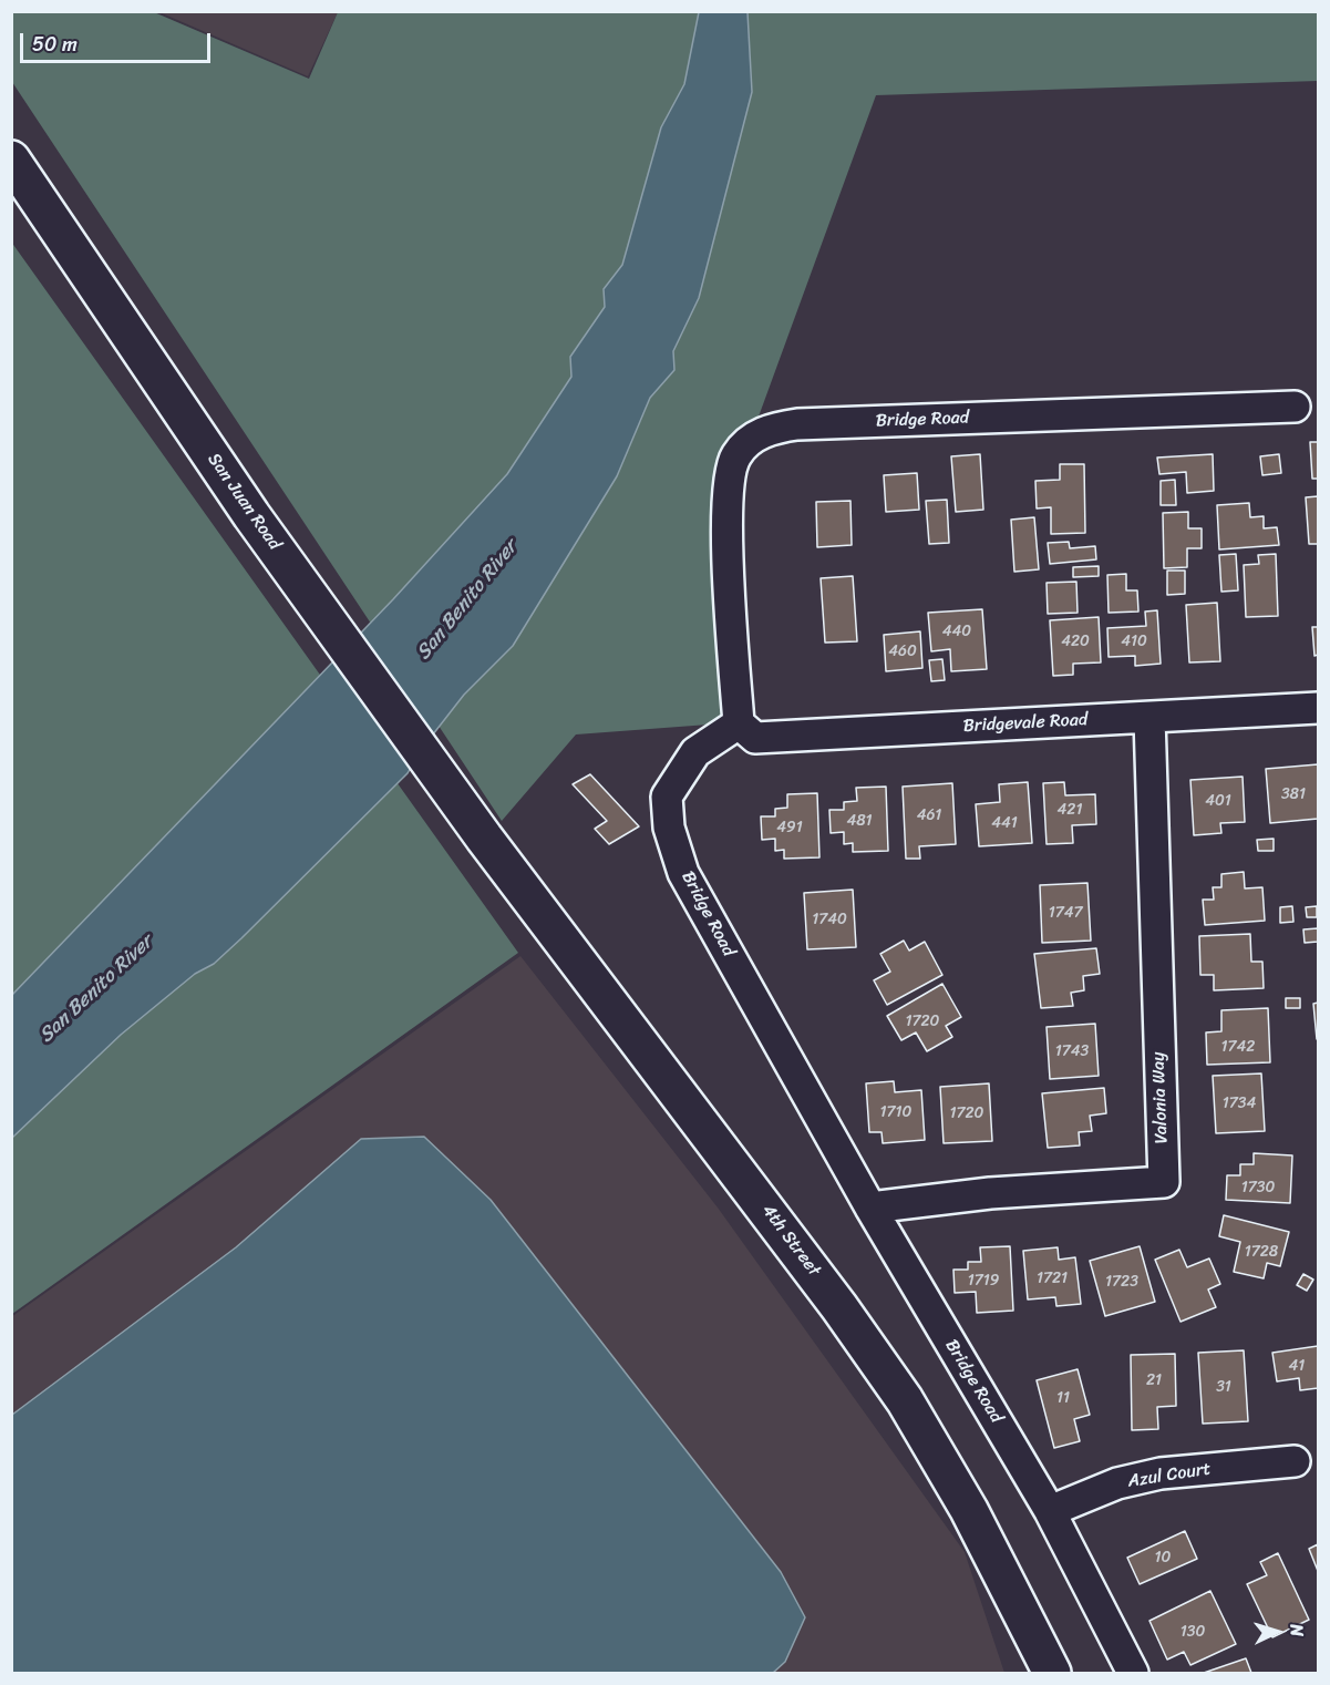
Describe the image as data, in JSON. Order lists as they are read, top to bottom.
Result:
{
  "streets": {
    "main road": ["San Juan Road", "4th Street"],
    "street": [
      "Bridge Road",
      "Bridgevale Road",
      "Valonia Way",
      "Azul Court"
    ]
  },
  "crossings": [
    ["Bridge Road", "Bridgevale Road"],
    ["Bridge Road", "Valonia Way"],
    ["Bridge Road", "Azul Court"],
    ["San Juan Road", "4th Street"],
    ["Bridgevale Road", "Valonia Way"]
  ],
  "water": ["San Benito River"],
  "house_numbers": [
    "440",
    "420",
    "410",
    "460",
    "381",
    "401",
    "421",
    "461",
    "481",
    "441",
    "491",
    "1747",
    "1740",
    "1720",
    "1742",
    "1743",
    "1734",
    "1710",
    "1720",
    "1730",
    "1728",
    "1721",
    "1719",
    "1723",
    "41",
    "21",
    "31",
    "11",
    "10",
    "130"
  ],
  "scale_bar": "50 m",
  "north": "right"
}
